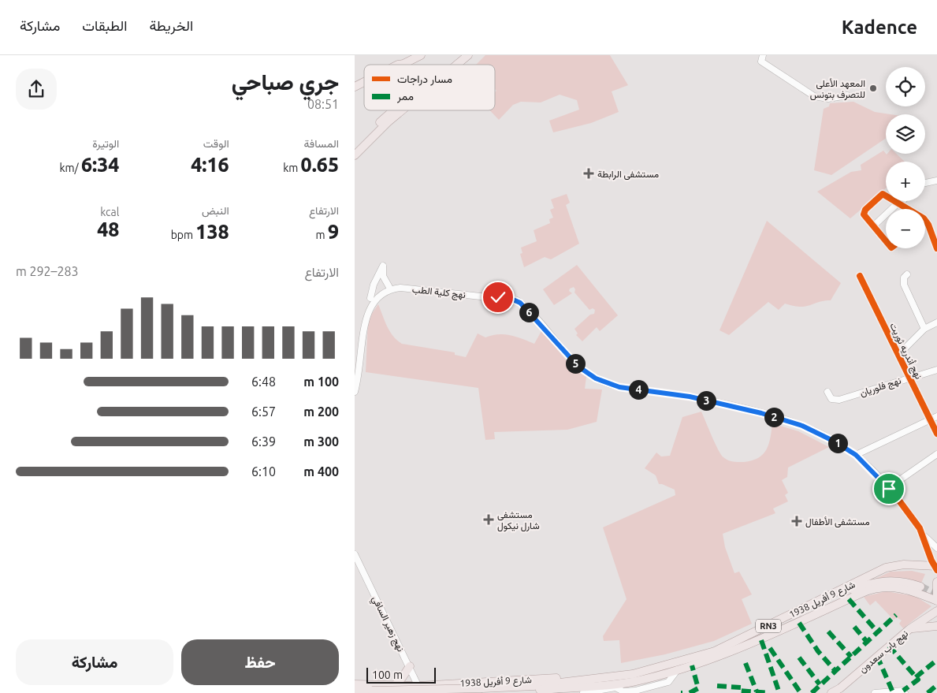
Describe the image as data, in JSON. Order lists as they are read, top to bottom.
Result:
{
  "streets": {
    "main road": ["شارع 9 أفريل 1938", "RN3", "نهج باب سعدون"],
    "street": [
      "نهج كلية الطب",
      "نهج أندريه ثوريت",
      "نهج فلوريان",
      "نهج زهير السافي"
    ]
  },
  "crossings": [
    ["نهج أندريه ثوريت", "نهج فلوريان"],
    ["شارع 9 أفريل 1938", "نهج زهير السافي"]
  ],
  "places": {
    "other": ["المعهد الأعلى للتصرف بتونس"],
    "health": ["مستشفى الرابطة", "مستشفى شارل نيكول", "مستشفى الأطفال"]
  },
  "legend": ["مسار دراجات", "ممر"],
  "scale_bar": "100 m",
  "page": {
    "header": "Kadence",
    "nav": ["الخريطة", "الطبقات", "مشاركة"],
    "heading": ["جري صباحي", "08:51"],
    "map_buttons": ["+", "−"],
    "stats": [
      ["المسافة", "0.65 km"],
      ["الوقت", "4:16"],
      ["الوتيرة", "6:34 /km"],
      ["الارتفاع", "9 m"],
      ["النبض", "138 bpm"],
      ["kcal", "48"]
    ],
    "chart": ["الارتفاع", "283–292 m"],
    "pins": [
      "6",
      "5",
      "4",
      "3",
      "2",
      "1"
    ],
    "list": [
      {
        "name": "100 m",
        "note": "6:48"
      },
      {
        "name": "200 m",
        "note": "6:57"
      },
      {
        "name": "300 m",
        "note": "6:39"
      },
      {
        "name": "400 m",
        "note": "6:10"
      }
    ],
    "buttons": ["حفظ", "مشاركة"],
    "scale": "100 m"
  }
}
